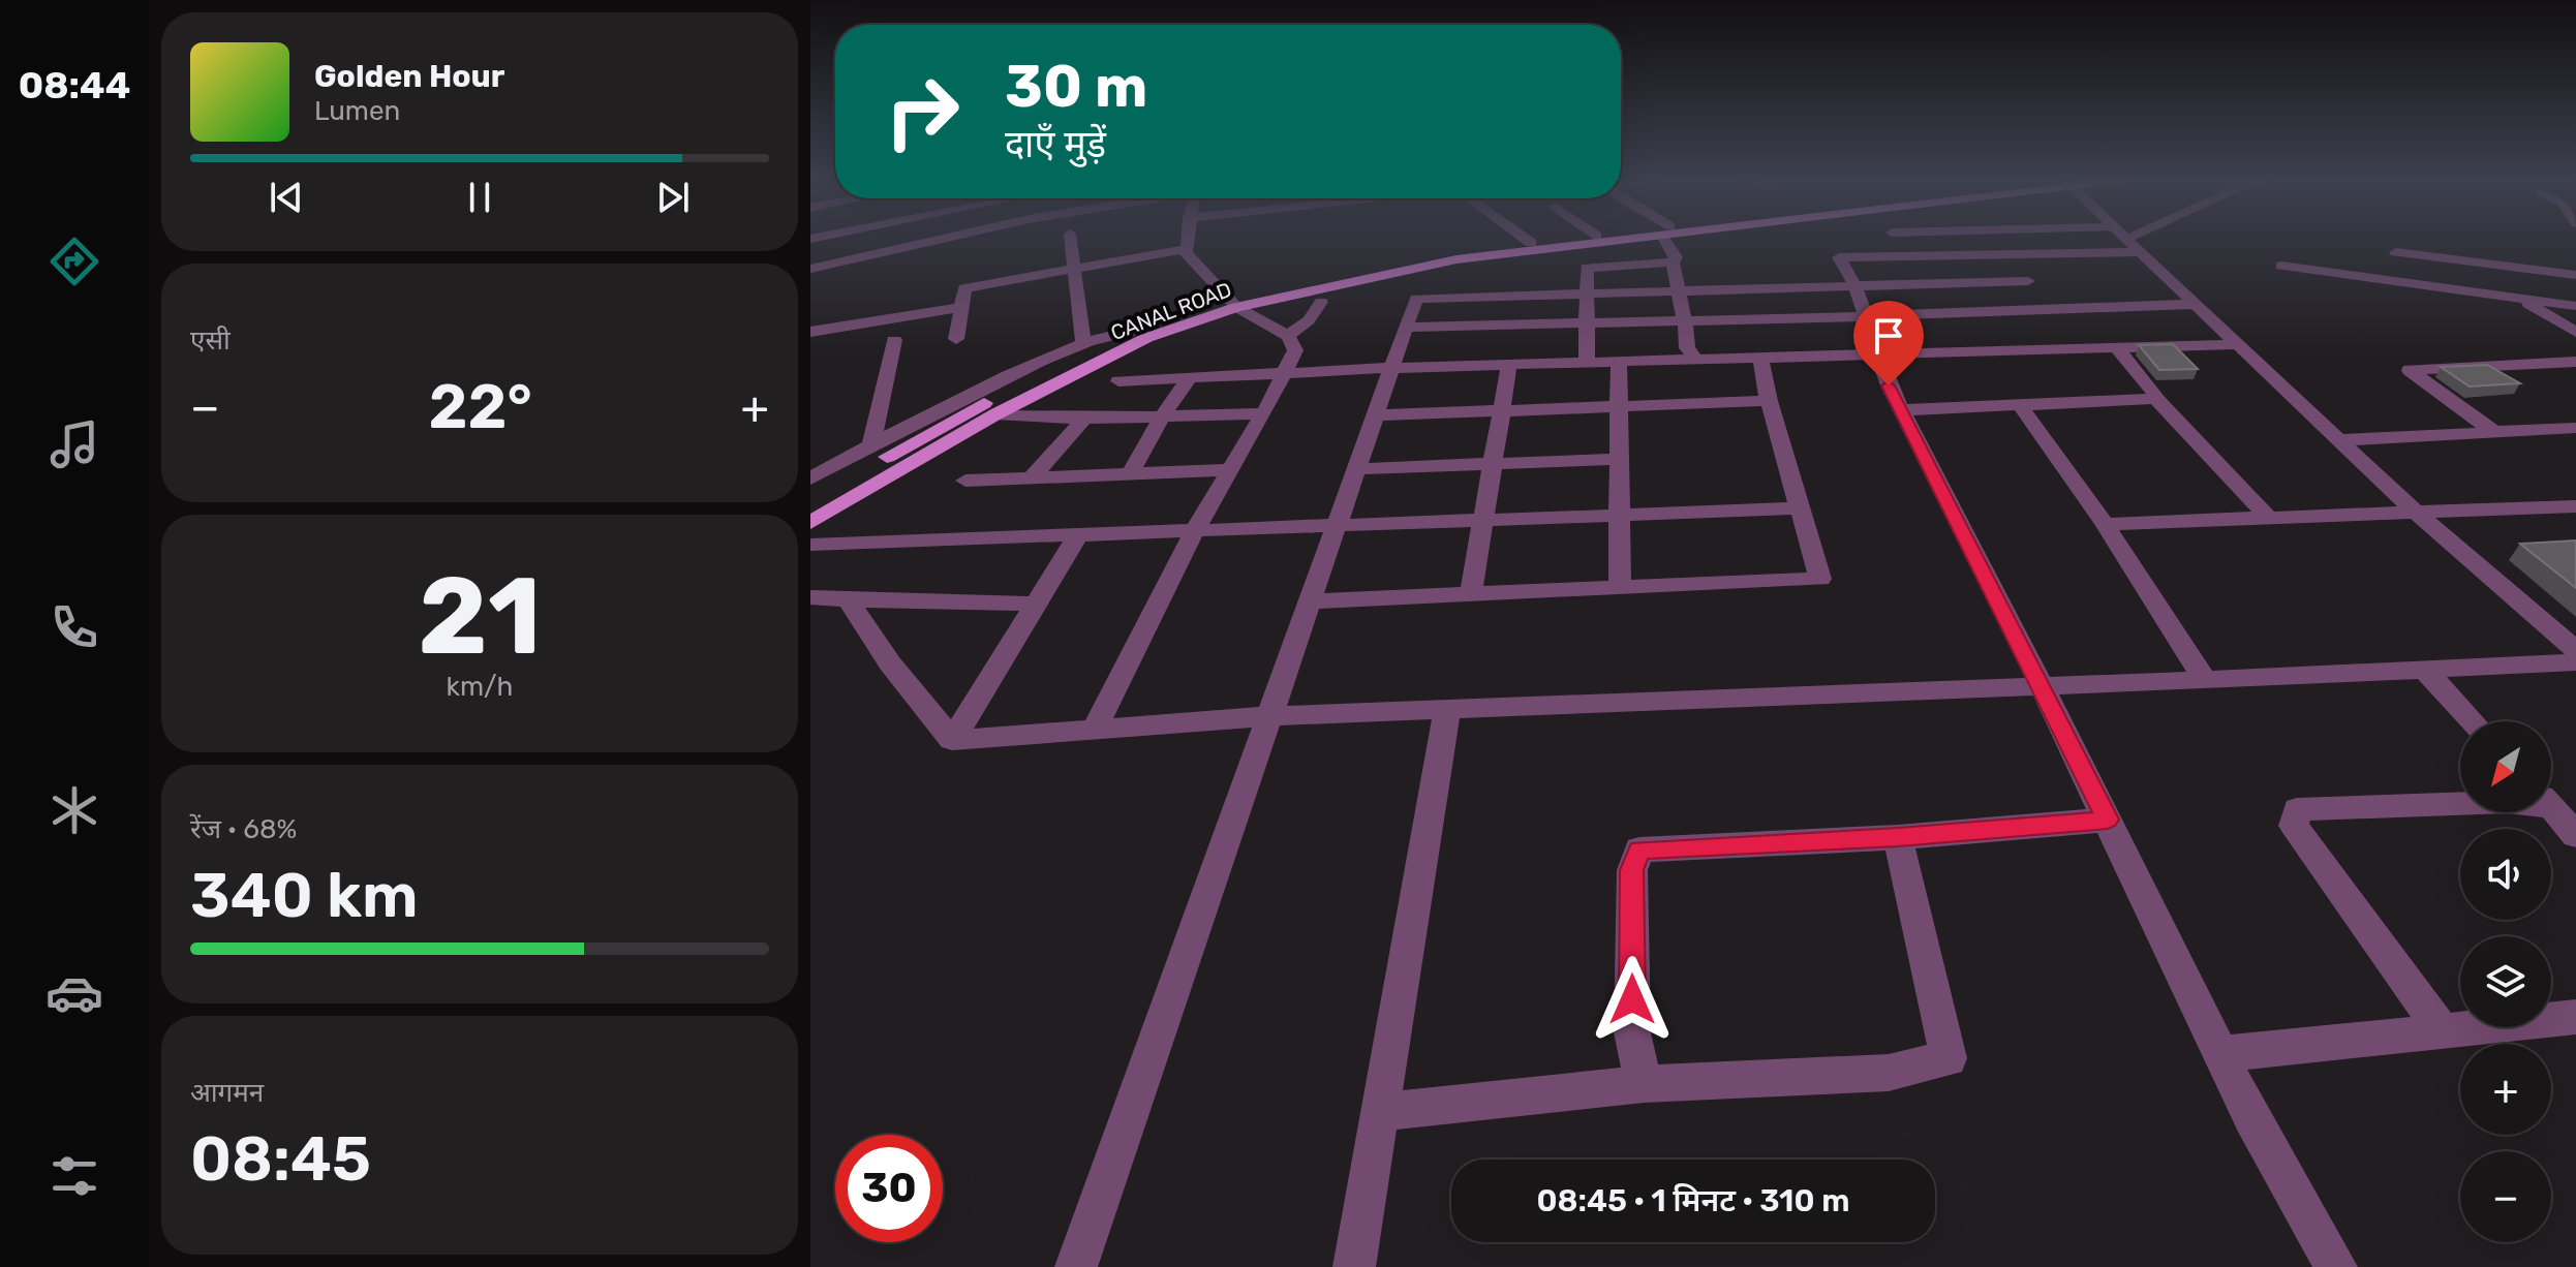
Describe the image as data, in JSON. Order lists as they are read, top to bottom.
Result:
{
  "streets": {
    "main road": ["CANAL ROAD"]
  },
  "north": "bottom left",
  "page": {
    "tabs": "08:44",
    "turn": ["30 m", "दाएँ मुड़ें"],
    "song": ["Golden Hour", "Lumen"],
    "tile": [
      "एसी",
      ["21", "km/h"],
      ["रेंज · 68%", "340 km"],
      ["आगमन", "08:45"]
    ],
    "heat": ["−", "22°", "+"],
    "map_buttons": ["+", "−"],
    "limit": "30",
    "trip": "08:45 · 1 मिनट · 310 m"
  }
}
